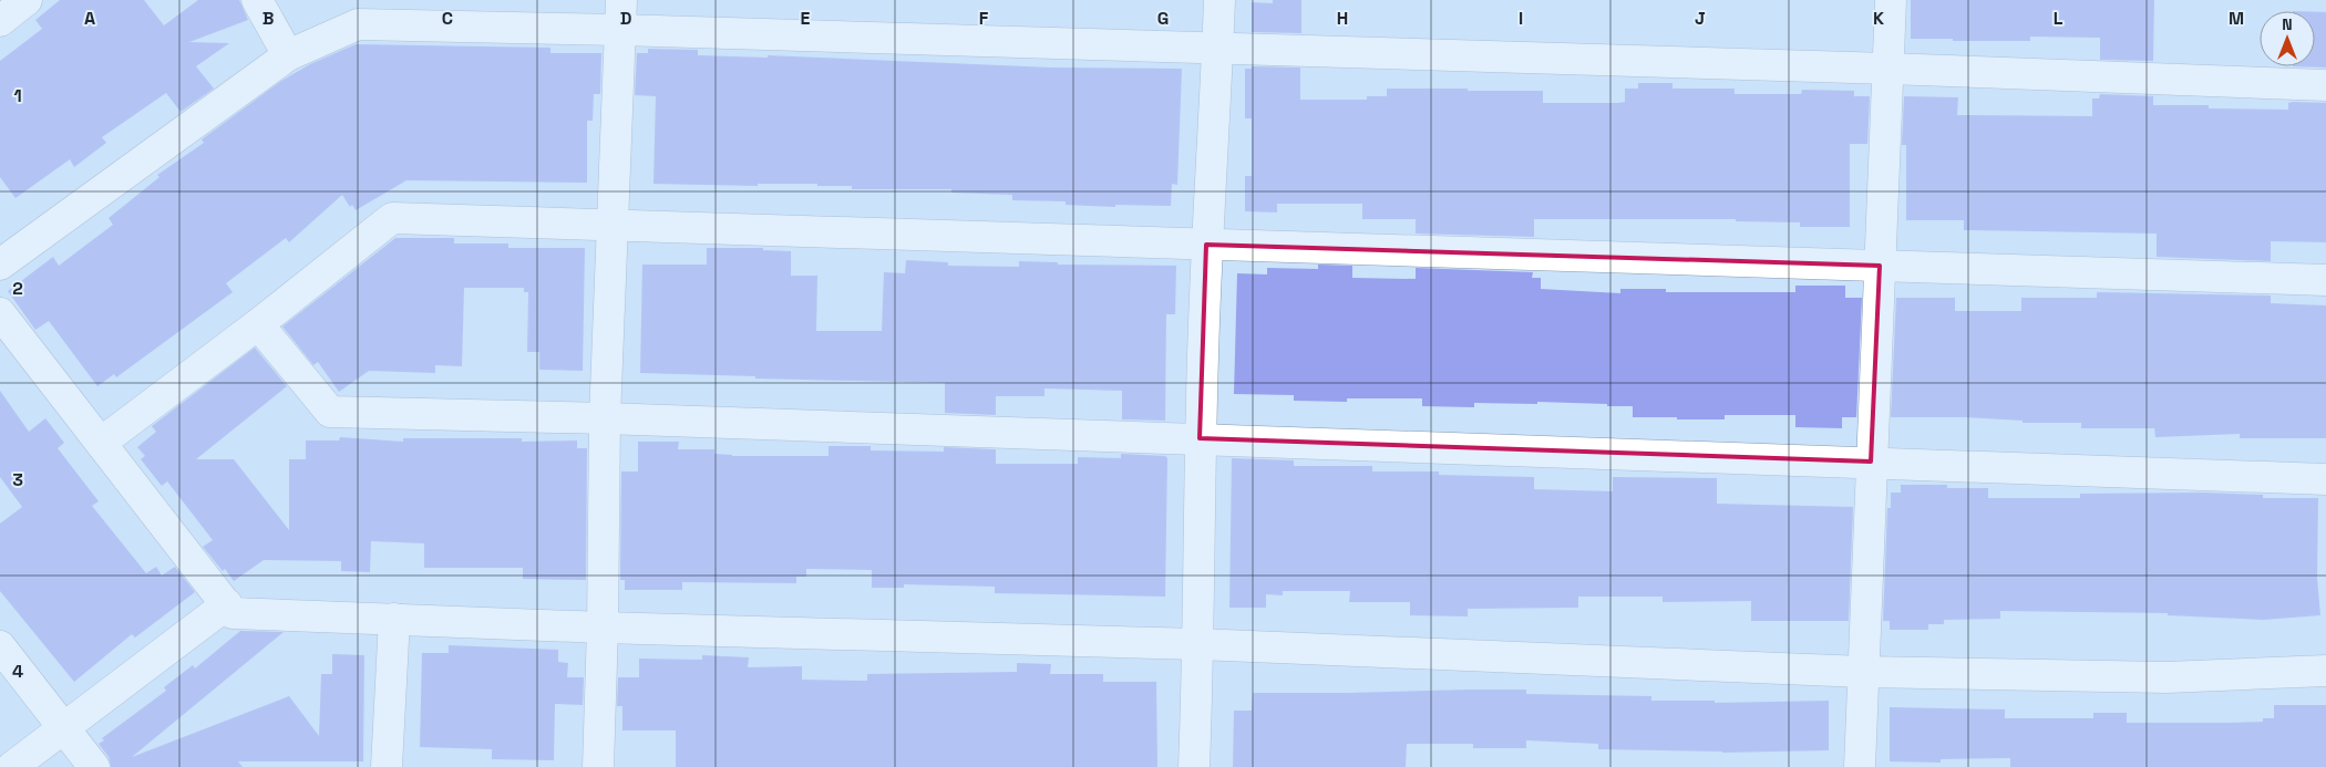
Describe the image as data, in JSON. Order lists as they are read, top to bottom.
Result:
{
  "north": "top",
  "grid": {
    "columns": [
      "A",
      "B",
      "C",
      "D",
      "E",
      "F",
      "G",
      "H",
      "I",
      "J",
      "K",
      "L",
      "M"
    ],
    "rows": [
      "1",
      "2",
      "3",
      "4"
    ]
  }
}
